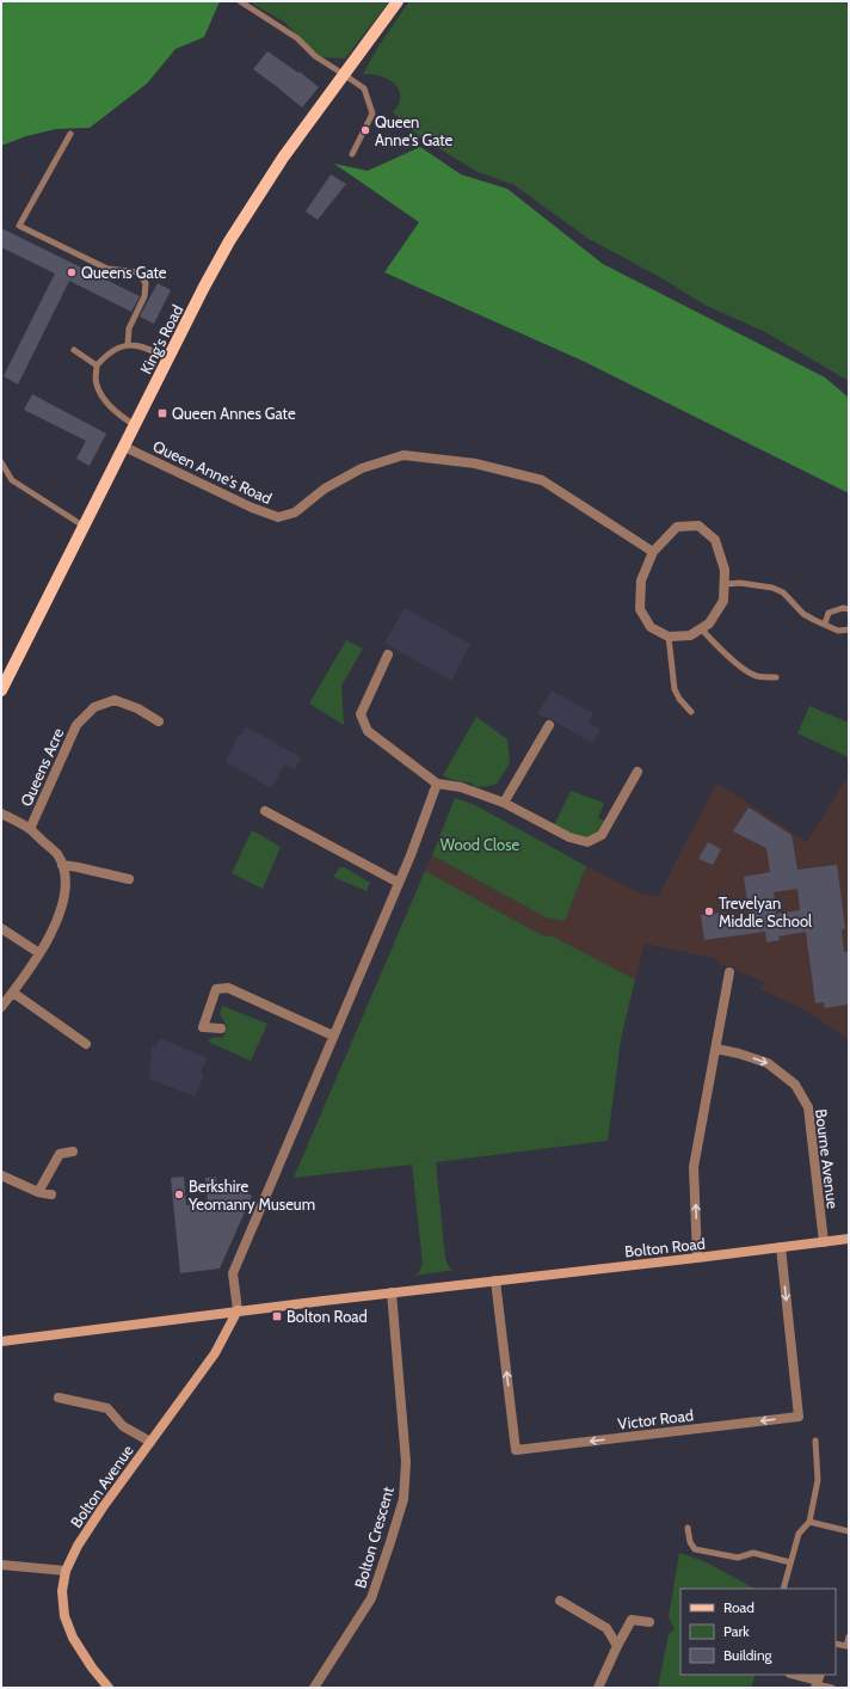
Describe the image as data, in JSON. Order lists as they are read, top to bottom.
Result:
{
  "streets": {
    "main road": ["King's Road"],
    "street": [
      "Queen Anne's Road",
      "Queens Acre",
      "Bourne Avenue",
      "Bolton Road",
      "Victor Road",
      "Bolton Avenue",
      "Bolton Crescent"
    ]
  },
  "crossings": [
    ["King's Road", "Queen Anne's Road"],
    ["Bourne Avenue", "Bolton Road"],
    ["Bolton Road", "Victor Road"],
    ["Bolton Road", "Bolton Avenue"],
    ["Bolton Road", "Bolton Crescent"]
  ],
  "one_way": ["Bourne Avenue"],
  "parks": ["Wood Close"],
  "places": {
    "other": [
      "Queen Anne's Gate",
      "Queens Gate",
      "Trevelyan Middle School",
      "Berkshire Yeomanry Museum"
    ],
    "transit": ["Queen Annes Gate", "Bolton Road"]
  },
  "legend": ["Road", "Park", "Building"]
}
